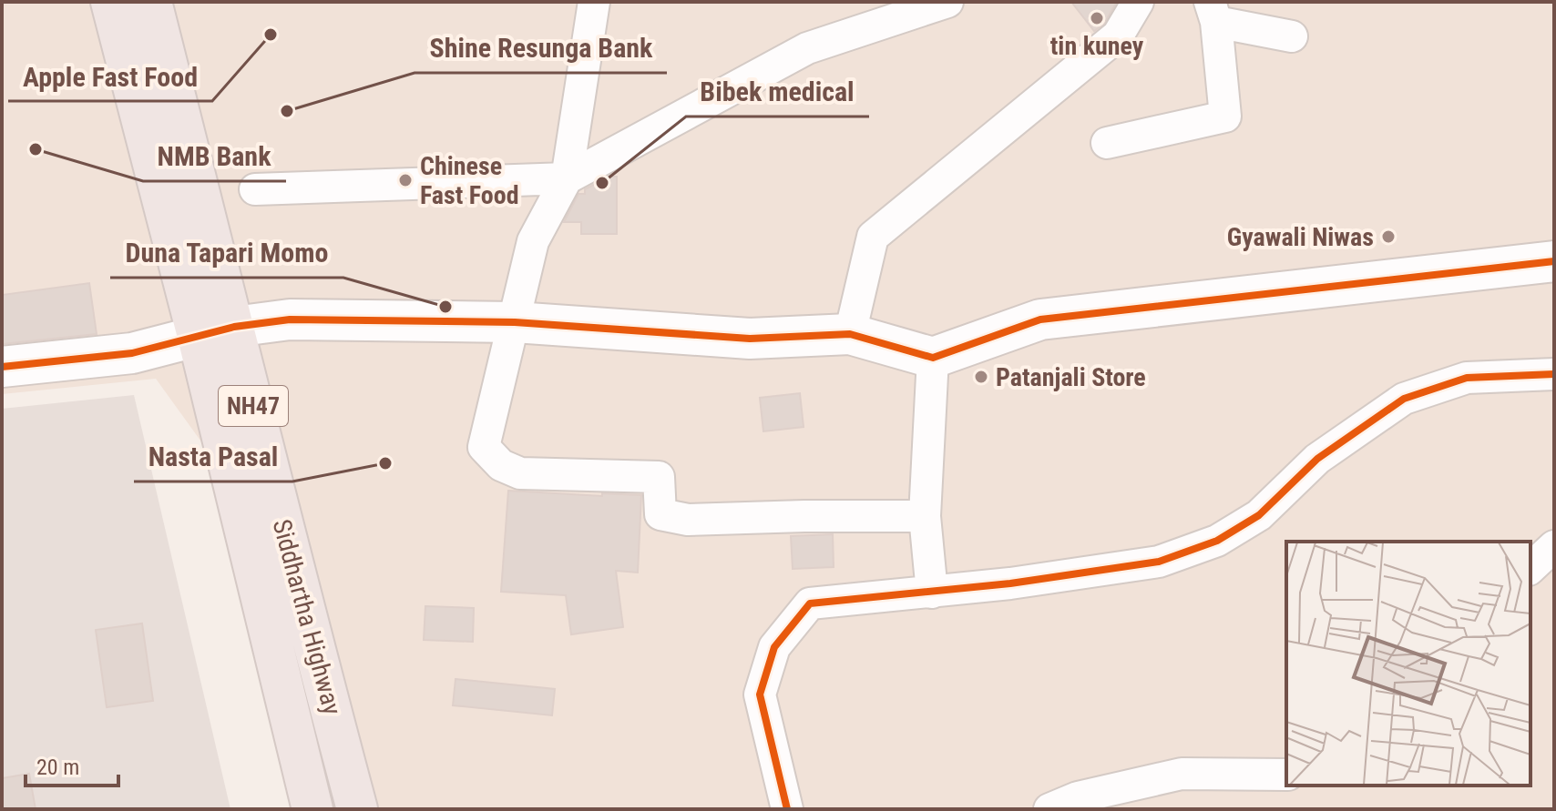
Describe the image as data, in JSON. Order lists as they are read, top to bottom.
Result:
{
  "streets": {
    "highway": ["NH47", "Siddhartha Highway"]
  },
  "places": [
    "tin kuney",
    "Apple Fast Food",
    "Shine Resunga Bank",
    "NMB Bank",
    "Chinese Fast Food",
    "Bibek medical",
    "Gyawali Niwas",
    "Duna Tapari Momo",
    "Patanjali Store",
    "Nasta Pasal"
  ],
  "scale_bar": "20 m"
}
